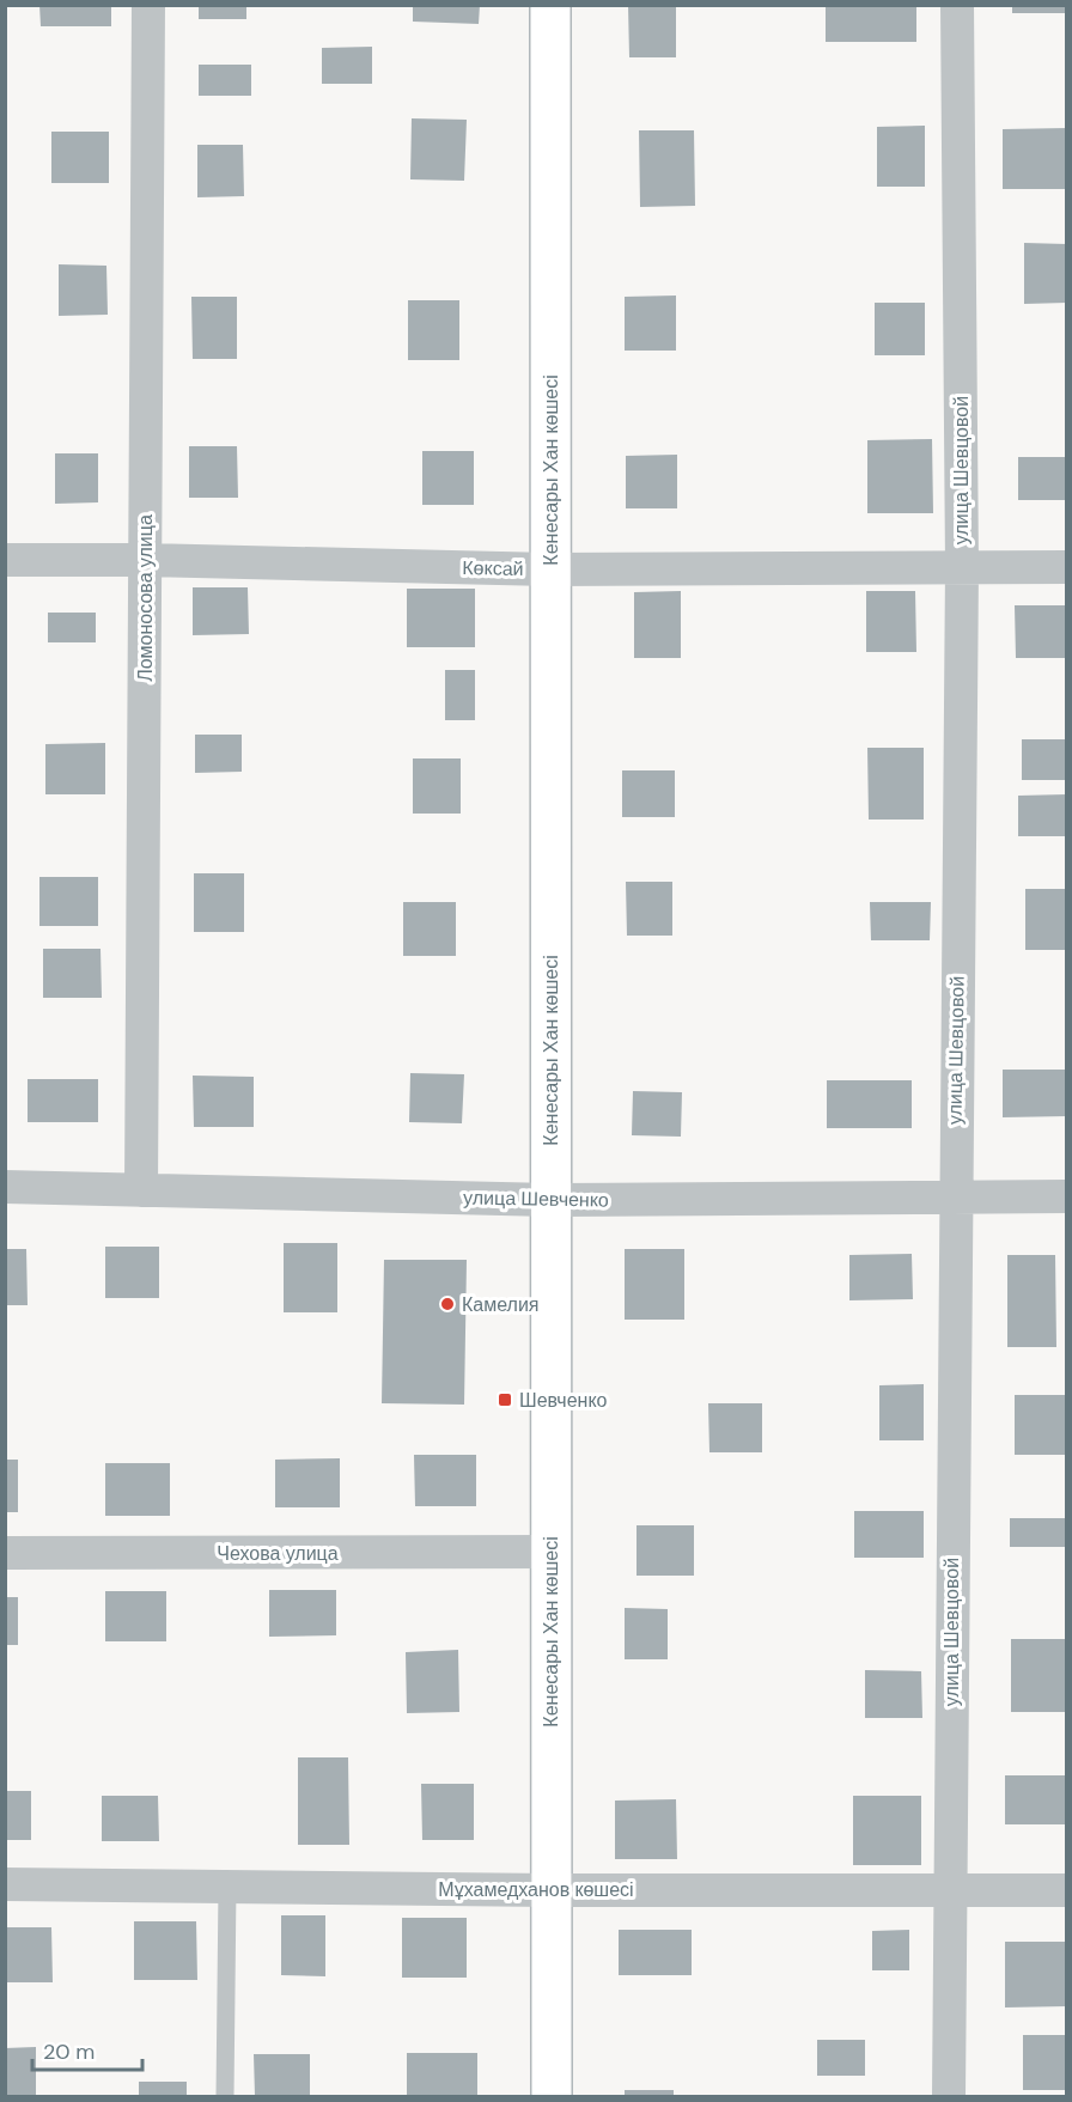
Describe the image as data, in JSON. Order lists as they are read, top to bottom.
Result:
{
  "streets": {
    "main road": ["Кенесары Хан көшесі"],
    "street": [
      "улица Шевцовой",
      "Көксай",
      "Ломоносова улица",
      "улица Шевченко",
      "Чехова улица",
      "Мұхамедханов көшесі"
    ]
  },
  "crossings": [
    ["Кенесары Хан көшесі", "Көксай"],
    ["Кенесары Хан көшесі", "улица Шевченко"],
    ["Кенесары Хан көшесі", "Чехова улица"],
    ["Кенесары Хан көшесі", "Мұхамедханов көшесі"],
    ["улица Шевцовой", "Көксай"],
    ["улица Шевцовой", "улица Шевченко"],
    ["улица Шевцовой", "Мұхамедханов көшесі"],
    ["Көксай", "Ломоносова улица"],
    ["Ломоносова улица", "улица Шевченко"]
  ],
  "places": {
    "other": ["Камелия"],
    "transit": ["Шевченко"]
  },
  "scale_bar": "20 m"
}
